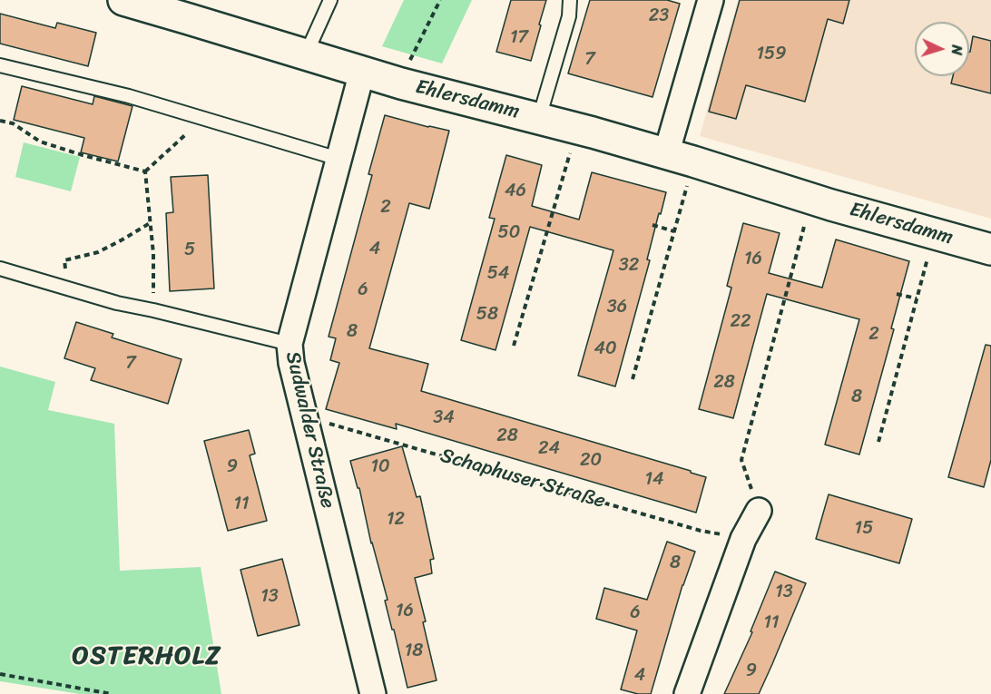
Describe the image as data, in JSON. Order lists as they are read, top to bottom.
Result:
{
  "streets": {
    "street": ["Ehlersdamm", "Sudwalder Straße"],
    "path": ["Schaphuser Straße"]
  },
  "crossings": [
    ["Ehlersdamm", "Sudwalder Straße"],
    ["Sudwalder Straße", "Schaphuser Straße"]
  ],
  "districts": ["OSTERHOLZ"],
  "house_numbers": [
    "23",
    "17",
    "159",
    "7",
    "46",
    "2",
    "50",
    "4",
    "5",
    "16",
    "32",
    "54",
    "6",
    "36",
    "58",
    "22",
    "8",
    "2",
    "40",
    "7",
    "28",
    "8",
    "34",
    "28",
    "24",
    "20",
    "9",
    "10",
    "14",
    "11",
    "12",
    "15",
    "8",
    "13",
    "13",
    "16",
    "6",
    "11",
    "18",
    "9",
    "4"
  ],
  "north": "right"
}
